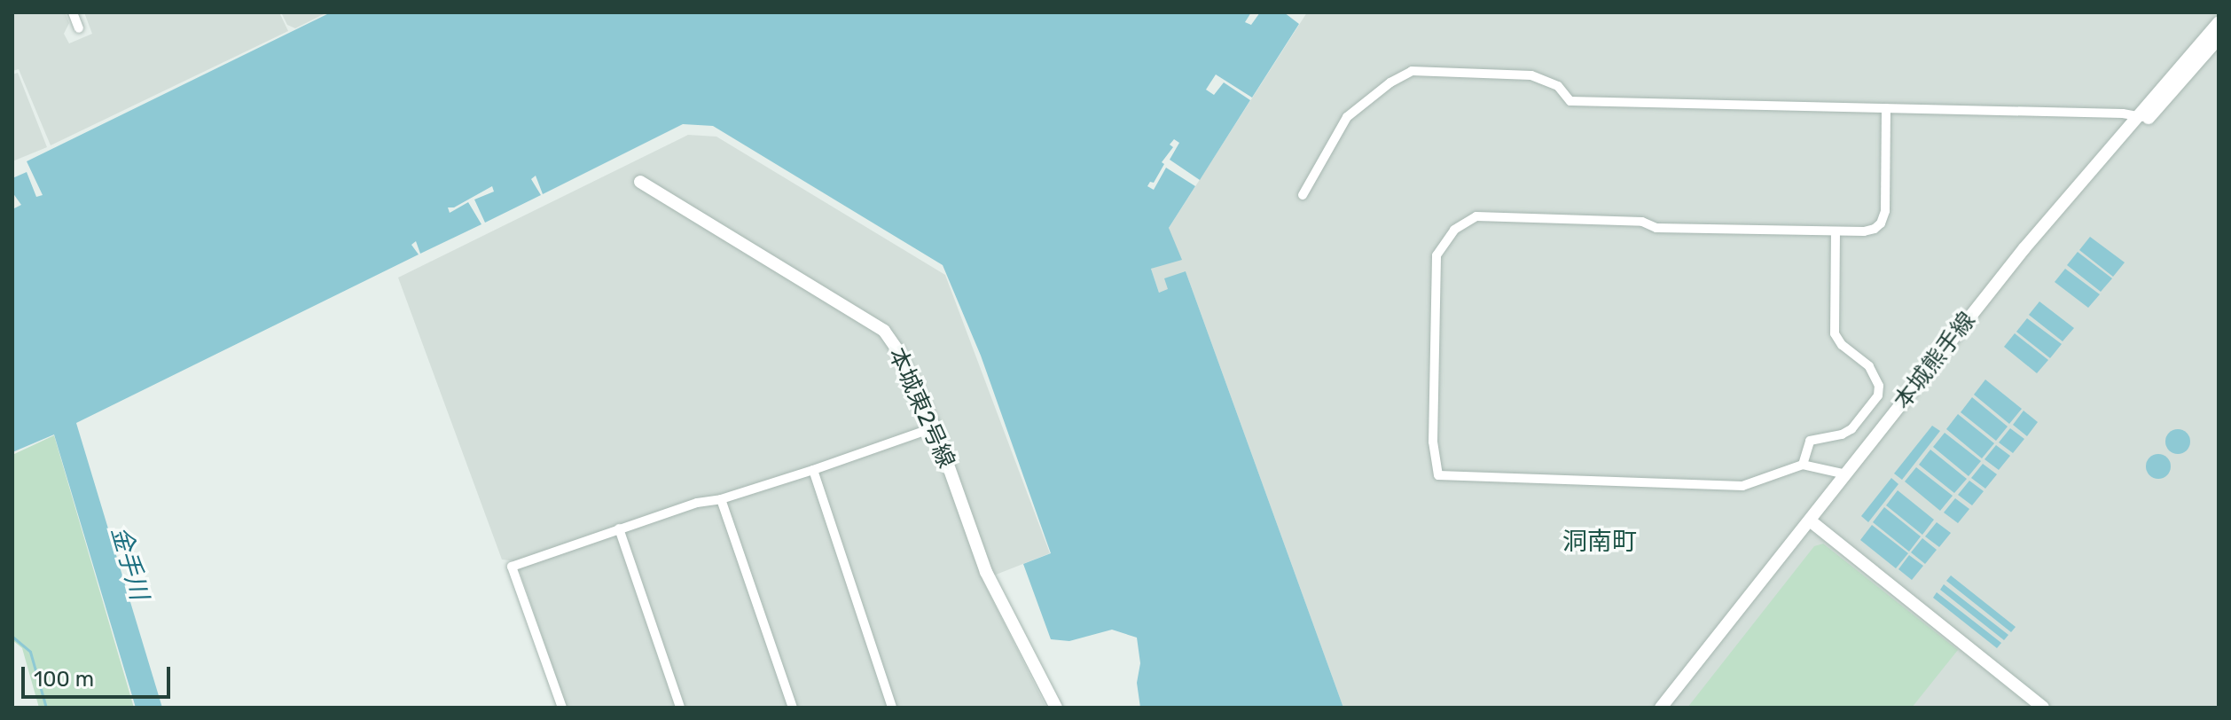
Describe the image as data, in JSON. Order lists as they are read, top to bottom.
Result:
{
  "streets": {
    "main road": ["本城熊手線", "本城東2号線"]
  },
  "districts": ["洞南町"],
  "water": ["金手川"],
  "scale_bar": "100 m"
}
